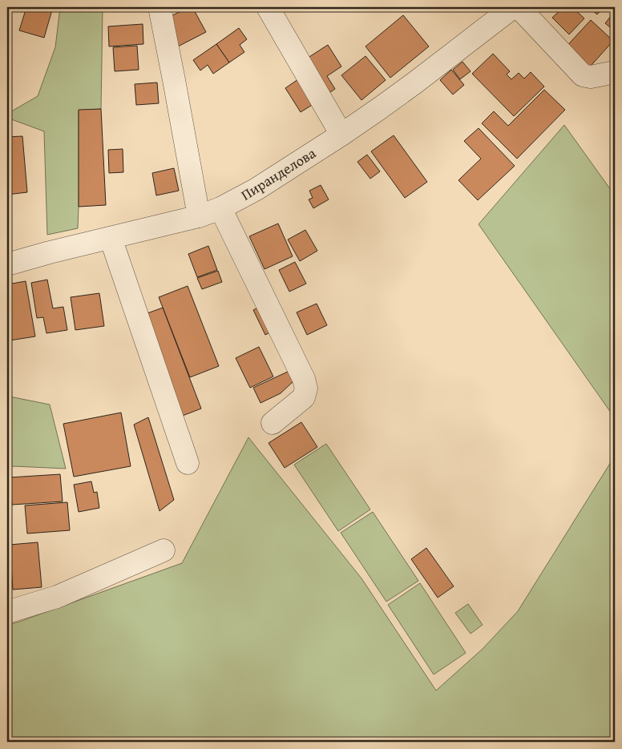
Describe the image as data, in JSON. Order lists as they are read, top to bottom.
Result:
{
  "streets": {
    "street": ["Пиранделова"]
  }
}
